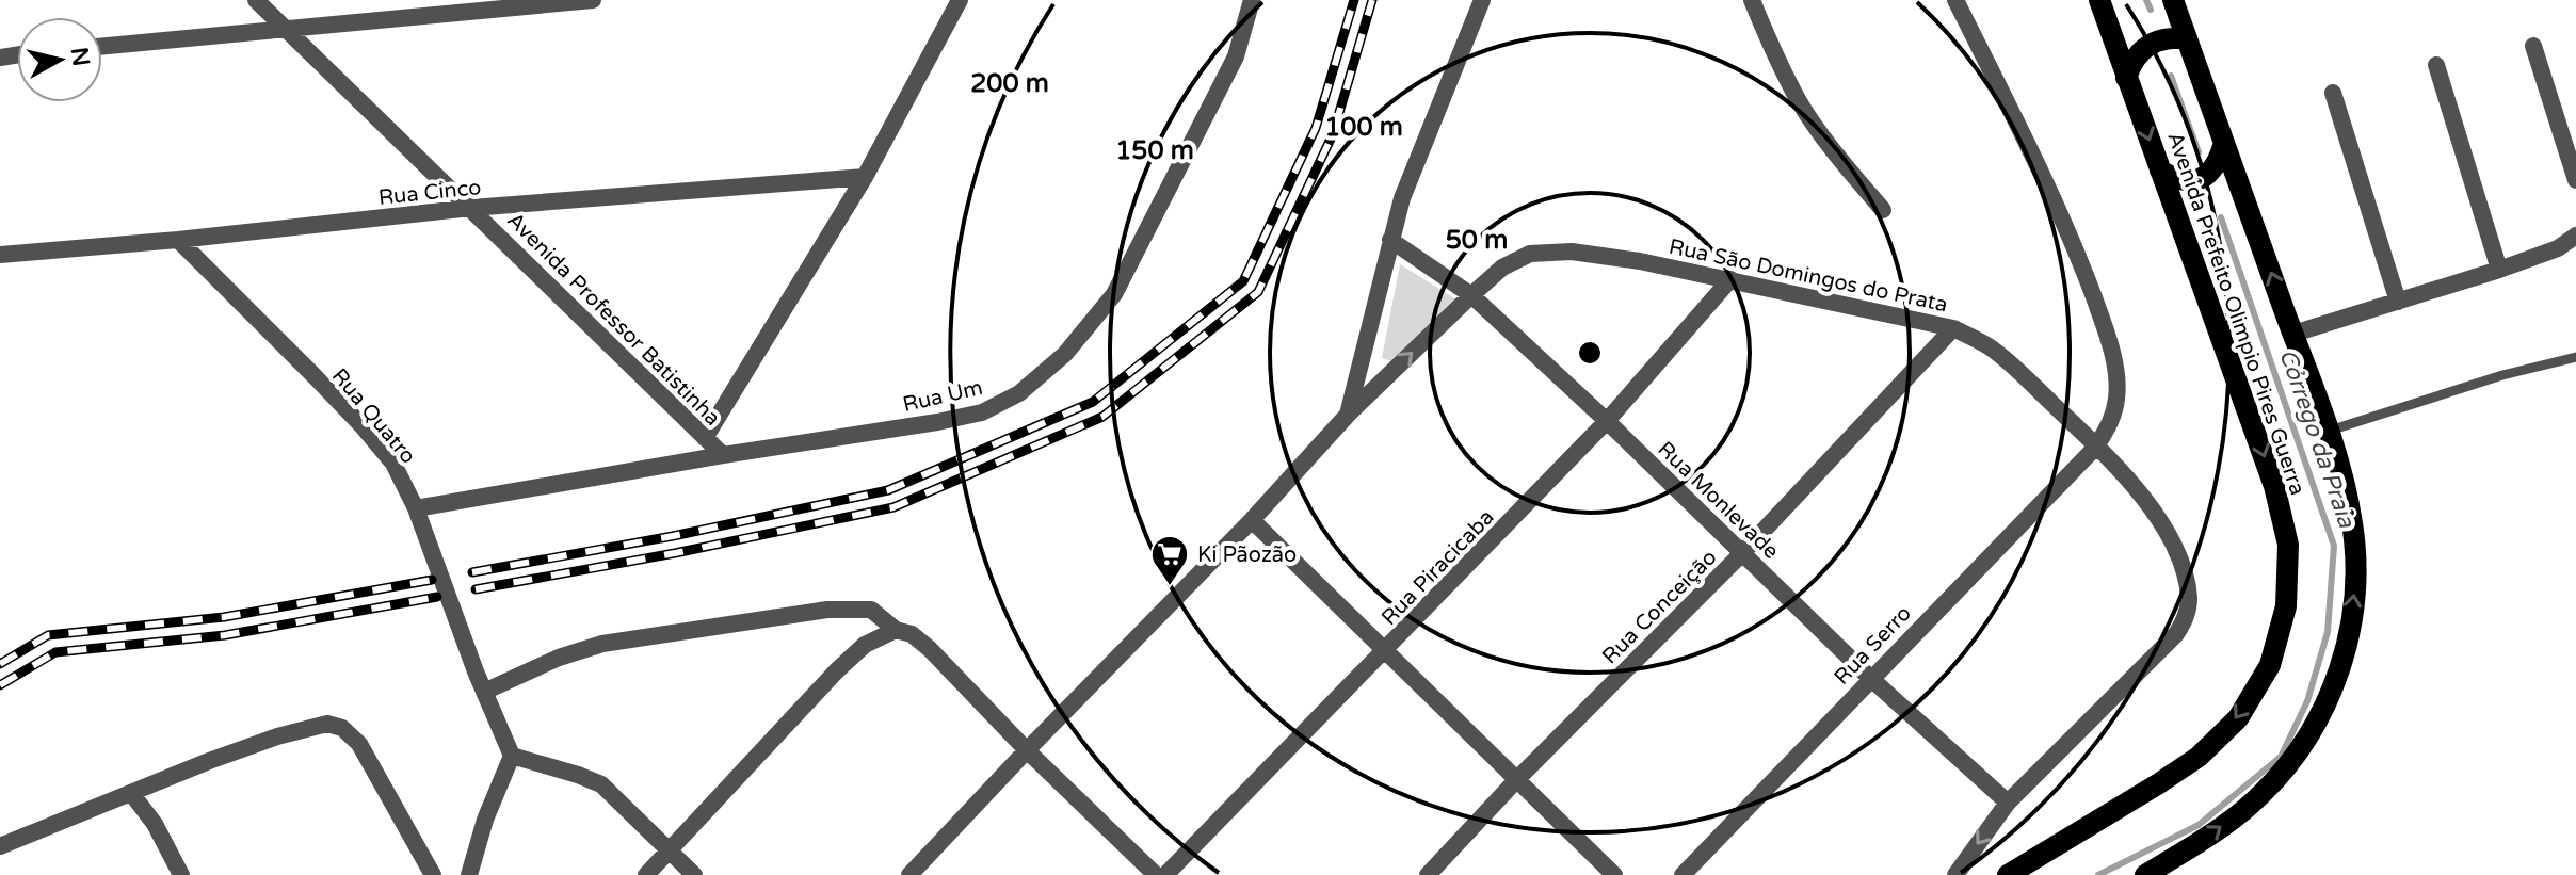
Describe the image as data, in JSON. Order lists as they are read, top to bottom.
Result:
{
  "streets": {
    "main road": ["Avenida Prefeito Olimpio Pires Guerra"],
    "street": [
      "Rua Cinco",
      "Rua São Domingos do Prata",
      "Avenida Professor Batistinha",
      "Rua Um",
      "Rua Quatro",
      "Rua Monlevade",
      "Rua Piracicaba",
      "Rua Conceição",
      "Rua Serro"
    ]
  },
  "crossings": [
    ["Rua Cinco", "Avenida Professor Batistinha"],
    ["Rua Cinco", "Rua Quatro"],
    ["Rua São Domingos do Prata", "Rua Monlevade"],
    ["Rua São Domingos do Prata", "Rua Piracicaba"],
    ["Rua São Domingos do Prata", "Rua Conceição"],
    ["Rua São Domingos do Prata", "Rua Serro"],
    ["Avenida Professor Batistinha", "Rua Um"],
    ["Rua Um", "Rua Quatro"],
    ["Rua Monlevade", "Rua Piracicaba"],
    ["Rua Monlevade", "Rua Conceição"],
    ["Rua Monlevade", "Rua Serro"]
  ],
  "water": ["Córrego da Praia"],
  "places": {
    "supermarket": ["Ki Pãozão"]
  },
  "north": "right",
  "rings": [
    "200 m",
    "100 m",
    "150 m",
    "50 m"
  ]
}
